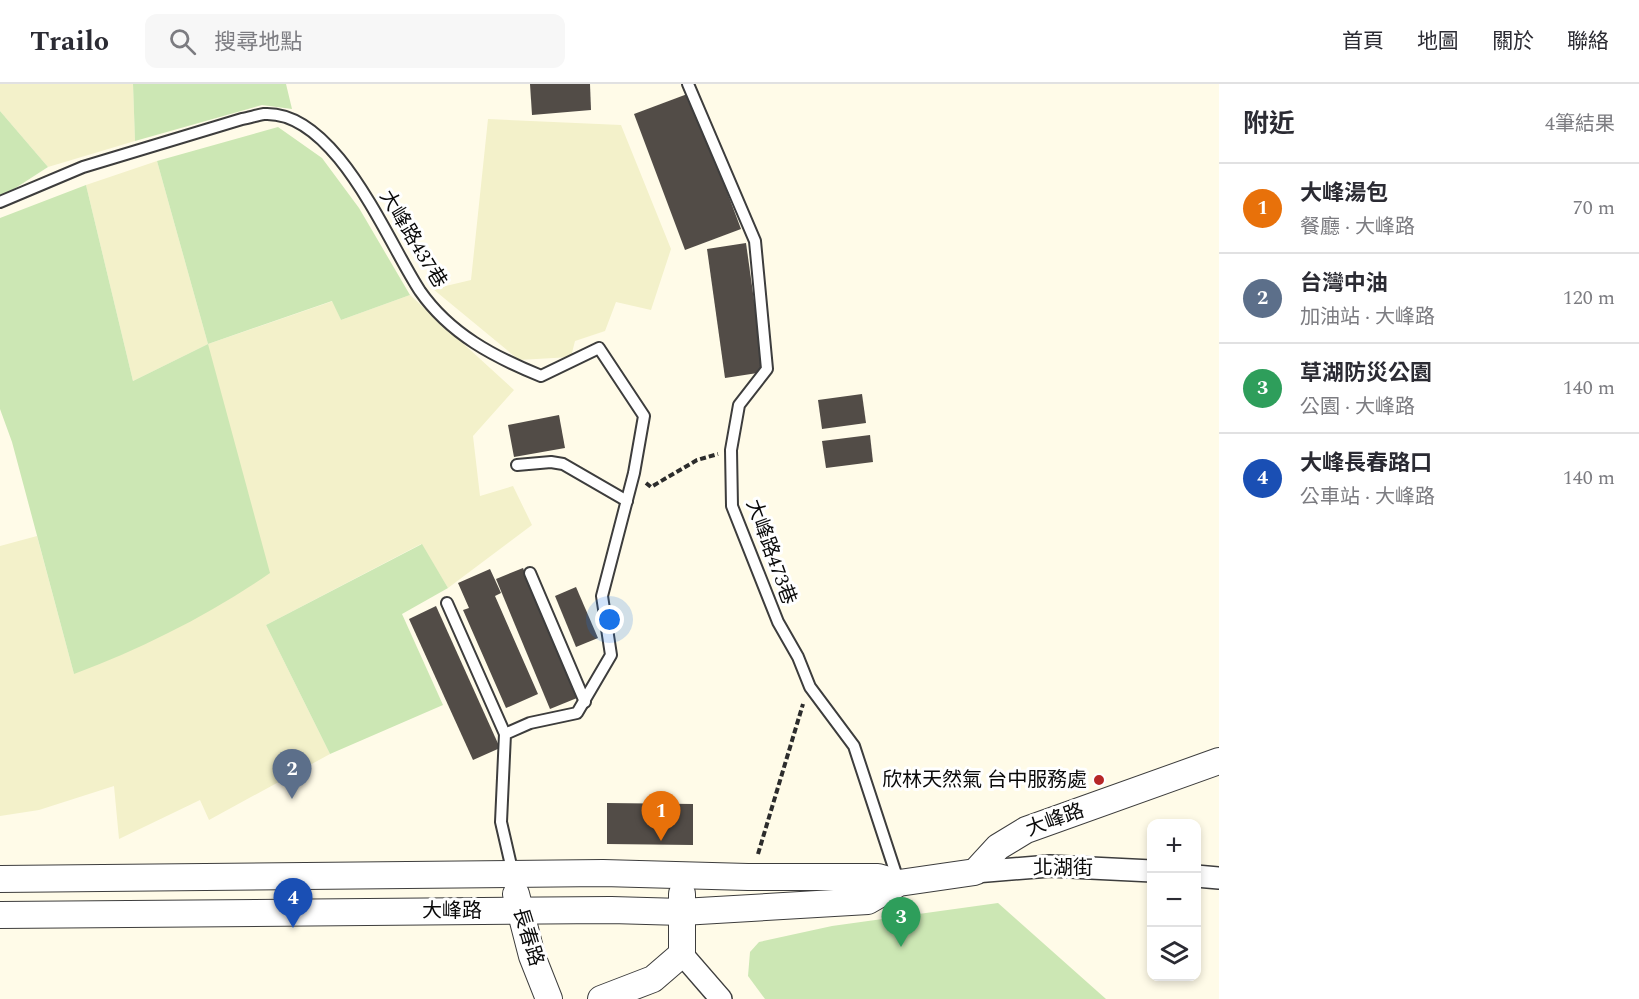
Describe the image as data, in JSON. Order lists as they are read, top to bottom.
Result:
{
  "streets": {
    "street": ["大峰路", "北湖街", "長春路"],
    "lane": ["大峰路437巷", "大峰路473巷"]
  },
  "crossings": [
    ["大峰路473巷", "大峰路"],
    ["大峰路", "北湖街"],
    ["大峰路", "長春路"]
  ],
  "places": ["欣林天然氣 台中服務處"],
  "page": {
    "header": "Trailo",
    "search": "搜尋地點",
    "nav": [
      "首頁",
      "地圖",
      "關於",
      "聯絡"
    ],
    "heading": ["附近", "4筆結果"],
    "list": [
      {
        "mark": "1",
        "name": "大峰湯包",
        "note": "餐廳 · 大峰路",
        "value": "70 m"
      },
      {
        "mark": "2",
        "name": "台灣中油",
        "note": "加油站 · 大峰路",
        "value": "120 m"
      },
      {
        "mark": "3",
        "name": "草湖防災公園",
        "note": "公園 · 大峰路",
        "value": "140 m"
      },
      {
        "mark": "4",
        "name": "大峰長春路口",
        "note": "公車站 · 大峰路",
        "value": "140 m"
      }
    ],
    "pins": [
      "2",
      "1",
      "4",
      "3"
    ],
    "map_buttons": ["+", "−"]
  }
}
